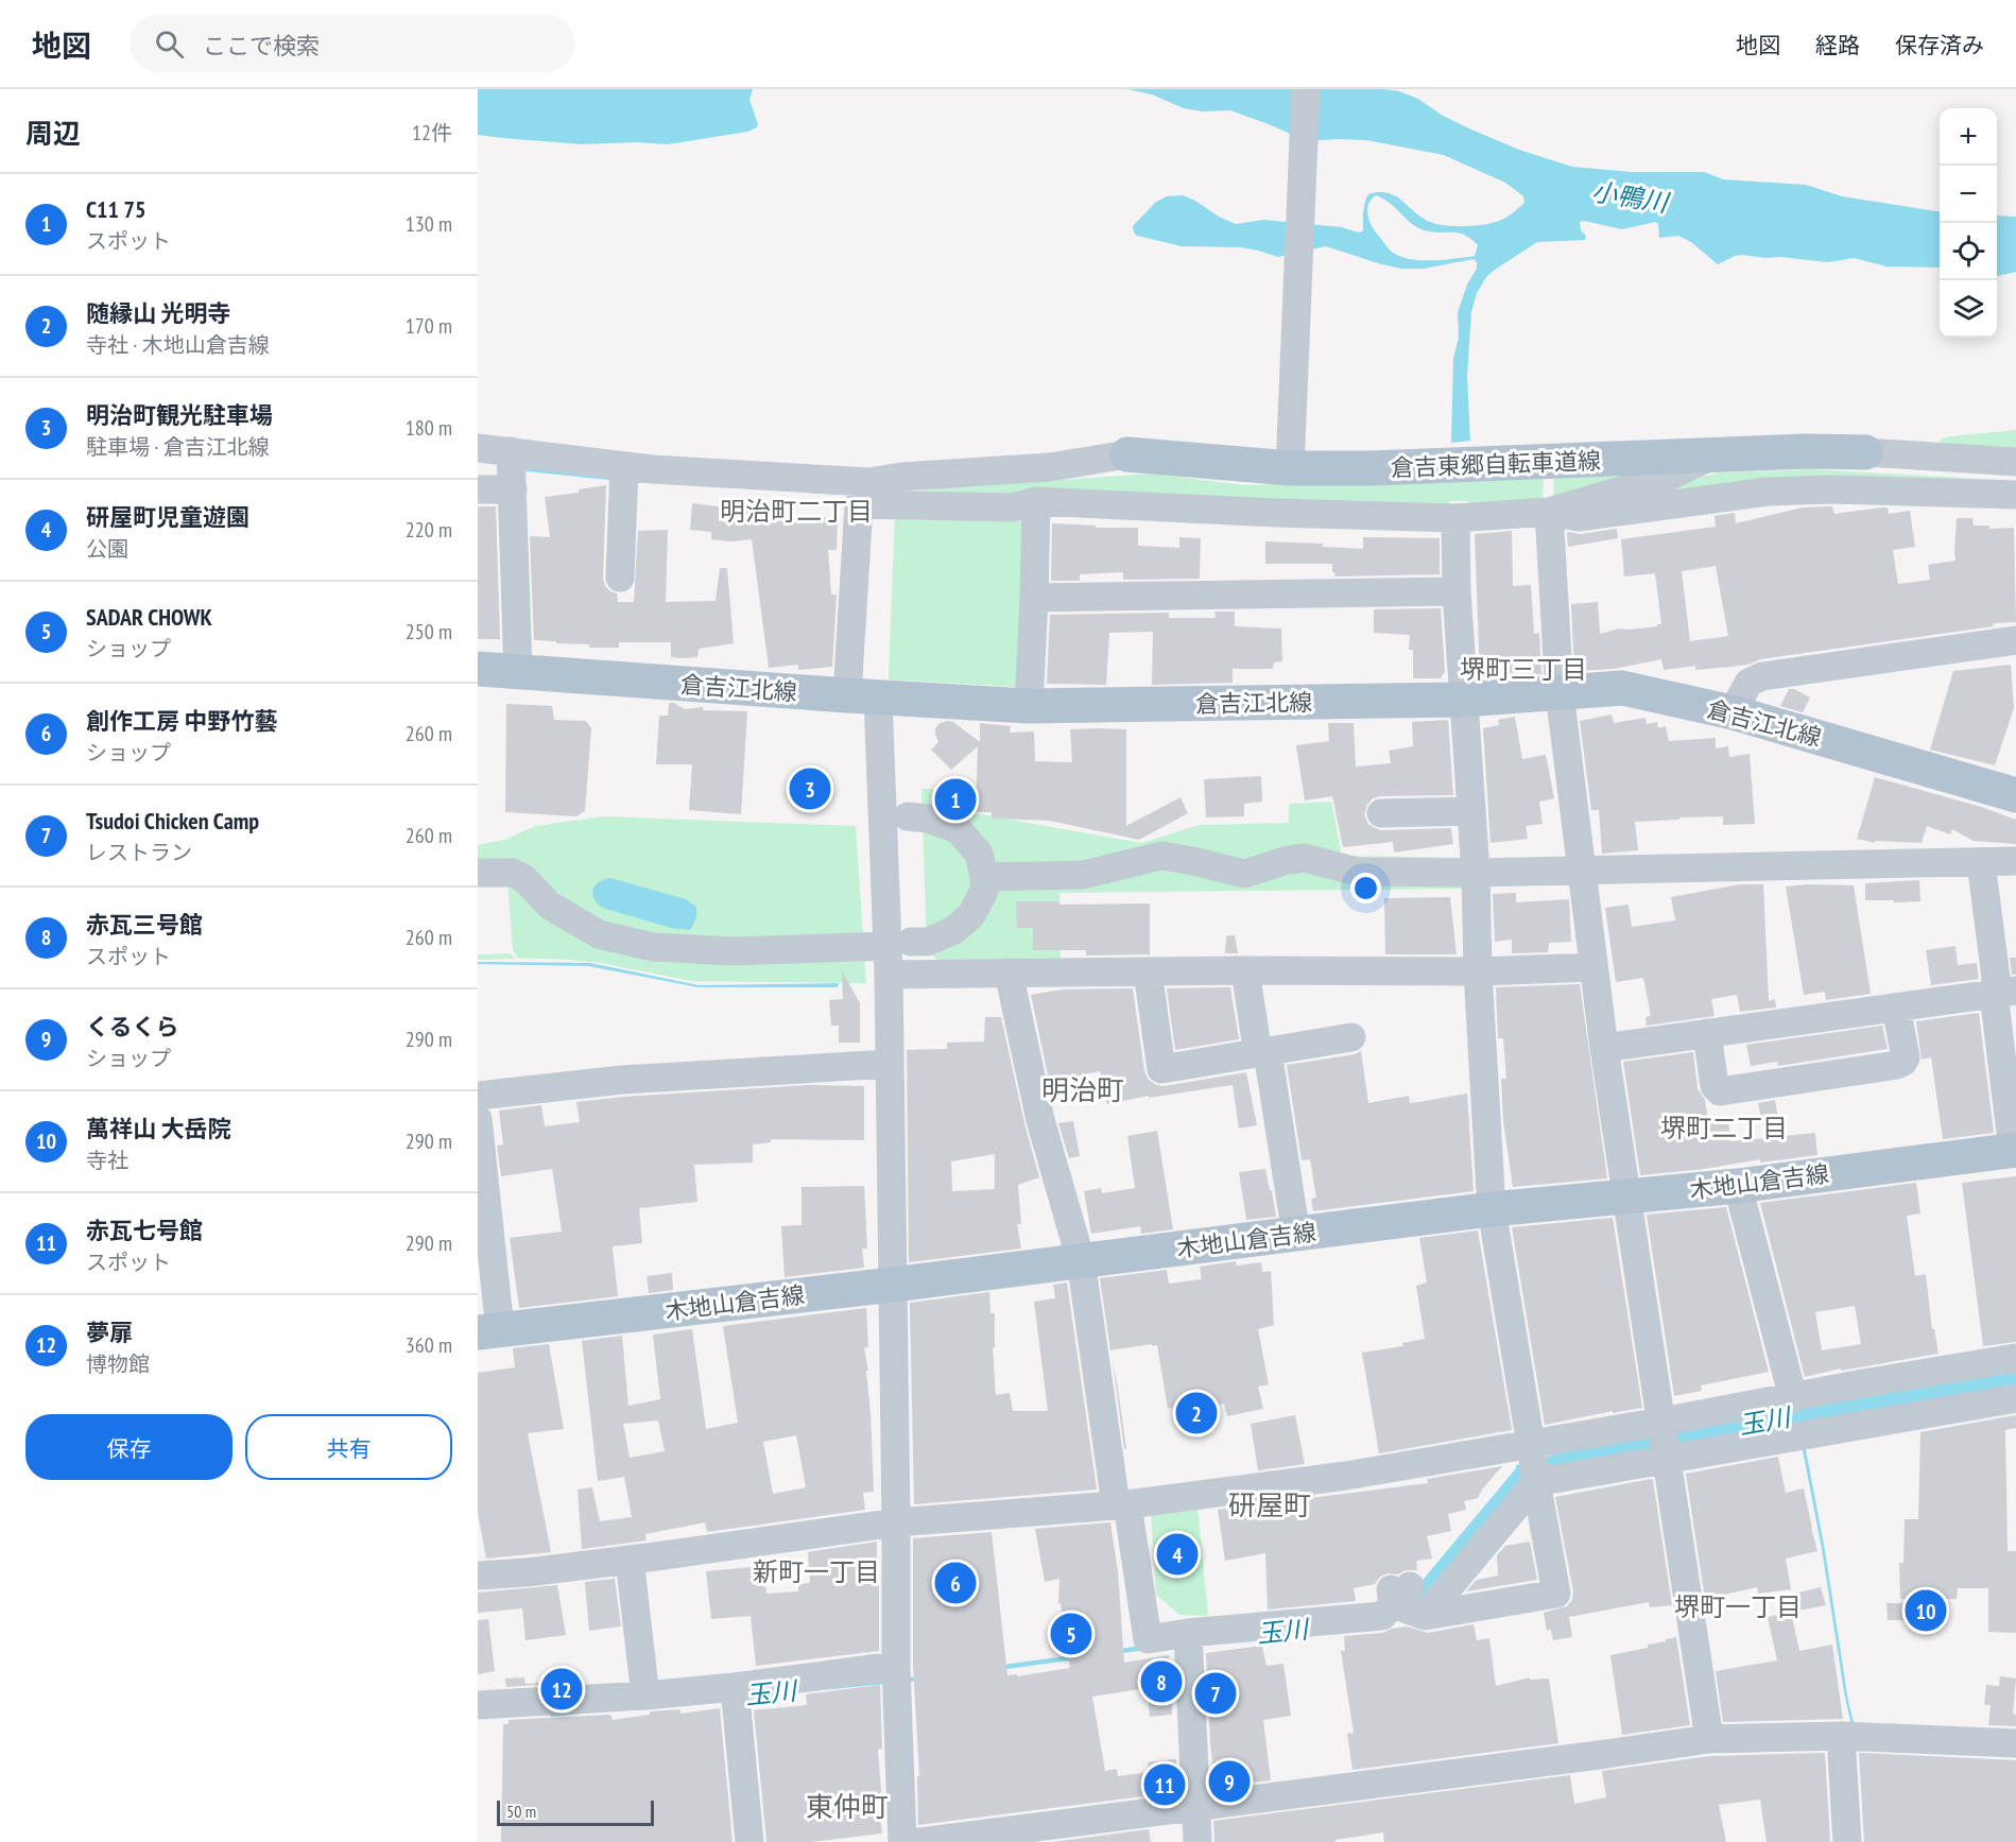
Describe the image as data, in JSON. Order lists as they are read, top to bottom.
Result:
{
  "streets": {
    "main road": ["倉吉東郷自転車道線", "倉吉江北線", "木地山倉吉線"]
  },
  "districts": [
    "明治町二丁目",
    "堺町三丁目",
    "明治町",
    "堺町二丁目",
    "研屋町",
    "新町一丁目",
    "堺町一丁目",
    "東仲町"
  ],
  "water": ["小鴨川", "玉川"],
  "scale_bar": "50 m",
  "page": {
    "header": "地図",
    "search": "ここで検索",
    "nav": ["地図", "経路", "保存済み"],
    "heading": ["周辺", "12件"],
    "map_buttons": ["+", "−"],
    "list": [
      {
        "mark": "1",
        "name": "C11 75",
        "note": "スポット",
        "value": "130 m"
      },
      {
        "mark": "2",
        "name": "随縁山 光明寺",
        "note": "寺社 · 木地山倉吉線",
        "value": "170 m"
      },
      {
        "mark": "3",
        "name": "明治町観光駐車場",
        "note": "駐車場 · 倉吉江北線",
        "value": "180 m"
      },
      {
        "mark": "4",
        "name": "研屋町児童遊園",
        "note": "公園",
        "value": "220 m"
      },
      {
        "mark": "5",
        "name": "SADAR CHOWK",
        "note": "ショップ",
        "value": "250 m"
      },
      {
        "mark": "6",
        "name": "創作工房 中野竹藝",
        "note": "ショップ",
        "value": "260 m"
      },
      {
        "mark": "7",
        "name": "Tsudoi Chicken Camp",
        "note": "レストラン",
        "value": "260 m"
      },
      {
        "mark": "8",
        "name": "赤瓦三号館",
        "note": "スポット",
        "value": "260 m"
      },
      {
        "mark": "9",
        "name": "くるくら",
        "note": "ショップ",
        "value": "290 m"
      },
      {
        "mark": "10",
        "name": "萬祥山 大岳院",
        "note": "寺社",
        "value": "290 m"
      },
      {
        "mark": "11",
        "name": "赤瓦七号館",
        "note": "スポット",
        "value": "290 m"
      },
      {
        "mark": "12",
        "name": "夢扉",
        "note": "博物館",
        "value": "360 m"
      }
    ],
    "pins": [
      "3",
      "1",
      "2",
      "4",
      "6",
      "10",
      "5",
      "8",
      "12",
      "7",
      "9",
      "11"
    ],
    "buttons": ["保存", "共有"],
    "scale": "50 m"
  }
}
